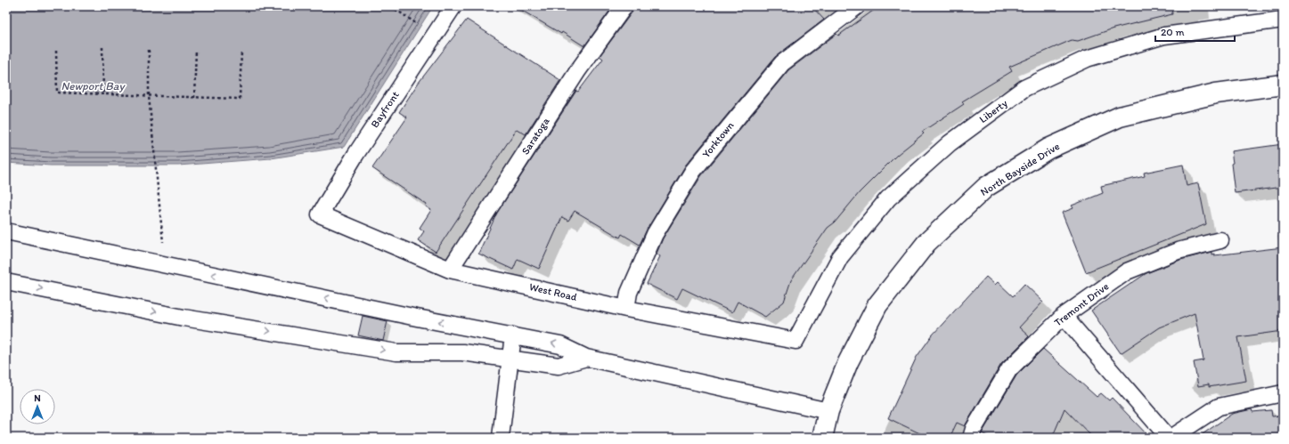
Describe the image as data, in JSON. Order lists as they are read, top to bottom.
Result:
{
  "streets": {
    "street": ["North Bayside Drive"],
    "lane": [
      "Bayfront",
      "Liberty",
      "Saratoga",
      "Yorktown",
      "West Road",
      "Tremont Drive"
    ]
  },
  "crossings": [
    ["Bayfront", "West Road"],
    ["Liberty", "West Road"],
    ["Saratoga", "West Road"],
    ["Yorktown", "West Road"]
  ],
  "water": ["Newport Bay"],
  "scale_bar": "20 m",
  "north": "top"
}
